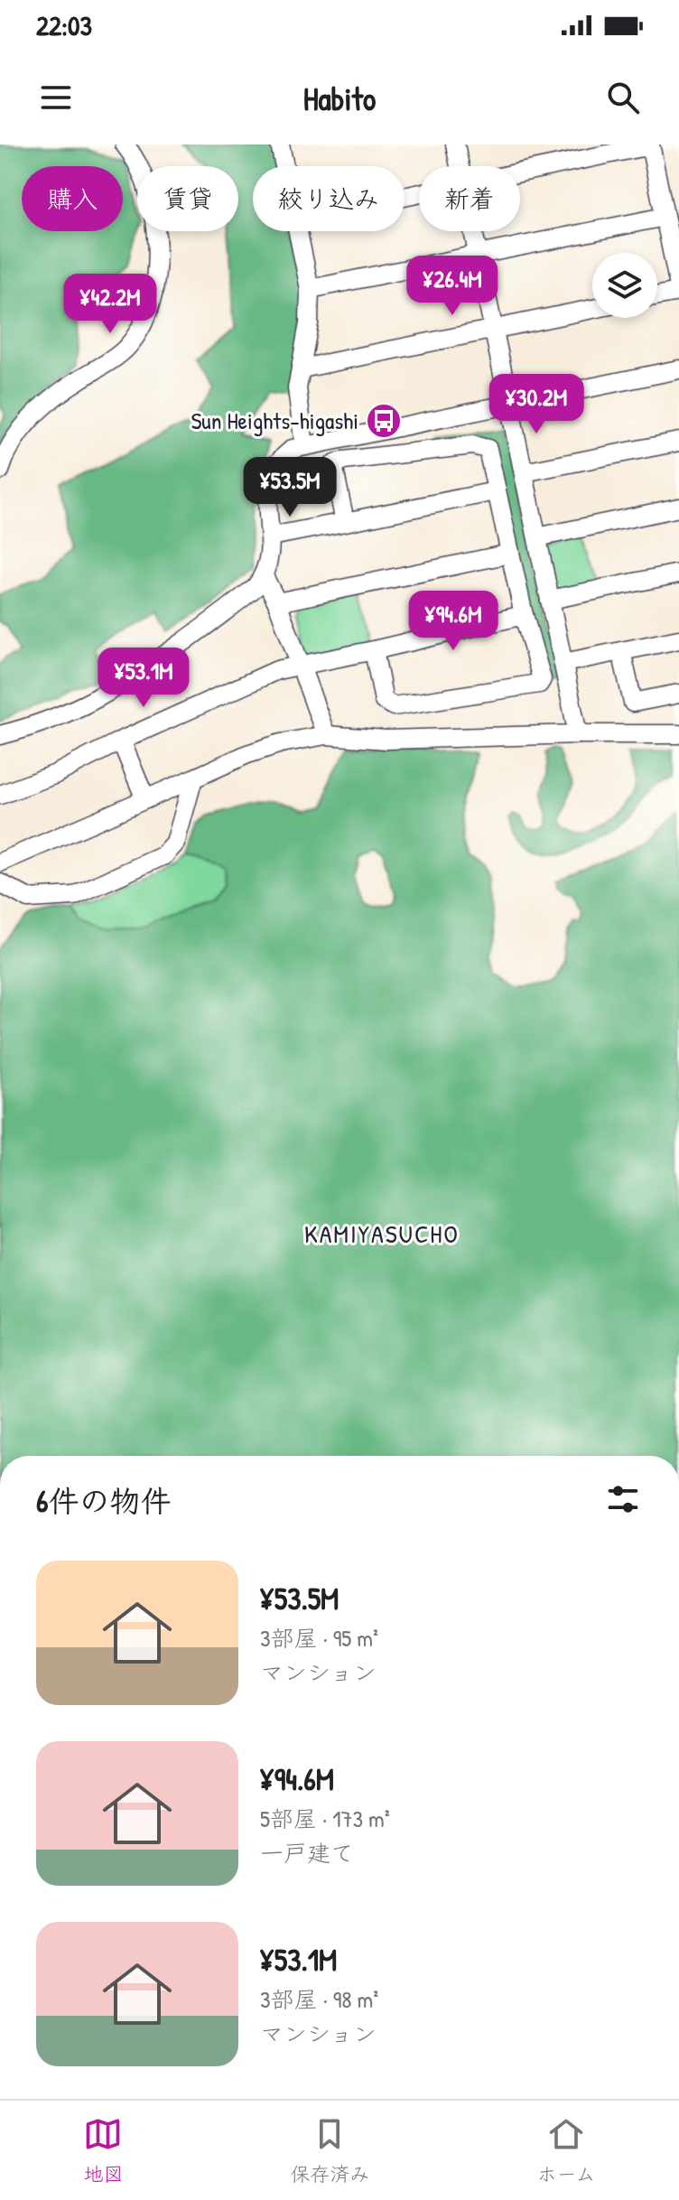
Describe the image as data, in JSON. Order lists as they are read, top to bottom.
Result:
{
  "districts": ["KAMIYASUCHO"],
  "places": {
    "bus stop": ["Sun Heights-higashi"]
  },
  "page": {
    "status": "22:03",
    "header": "Habito",
    "chip": [
      "購入",
      "賃貸",
      "絞り込み",
      "新着"
    ],
    "price": [
      "¥26.4M",
      "¥42.2M",
      "¥30.2M",
      "¥53.5M",
      "¥94.6M",
      "¥53.1M"
    ],
    "heading": "6件の物件",
    "list": [
      {
        "name": "¥53.5M",
        "note": "3部屋 · 95 m² · マンション"
      },
      {
        "name": "¥94.6M",
        "note": "5部屋 · 173 m² · 一戸建て"
      },
      {
        "name": "¥53.1M",
        "note": "3部屋 · 98 m² · マンション"
      }
    ],
    "tabs": ["地図", "保存済み", "ホーム"]
  }
}
